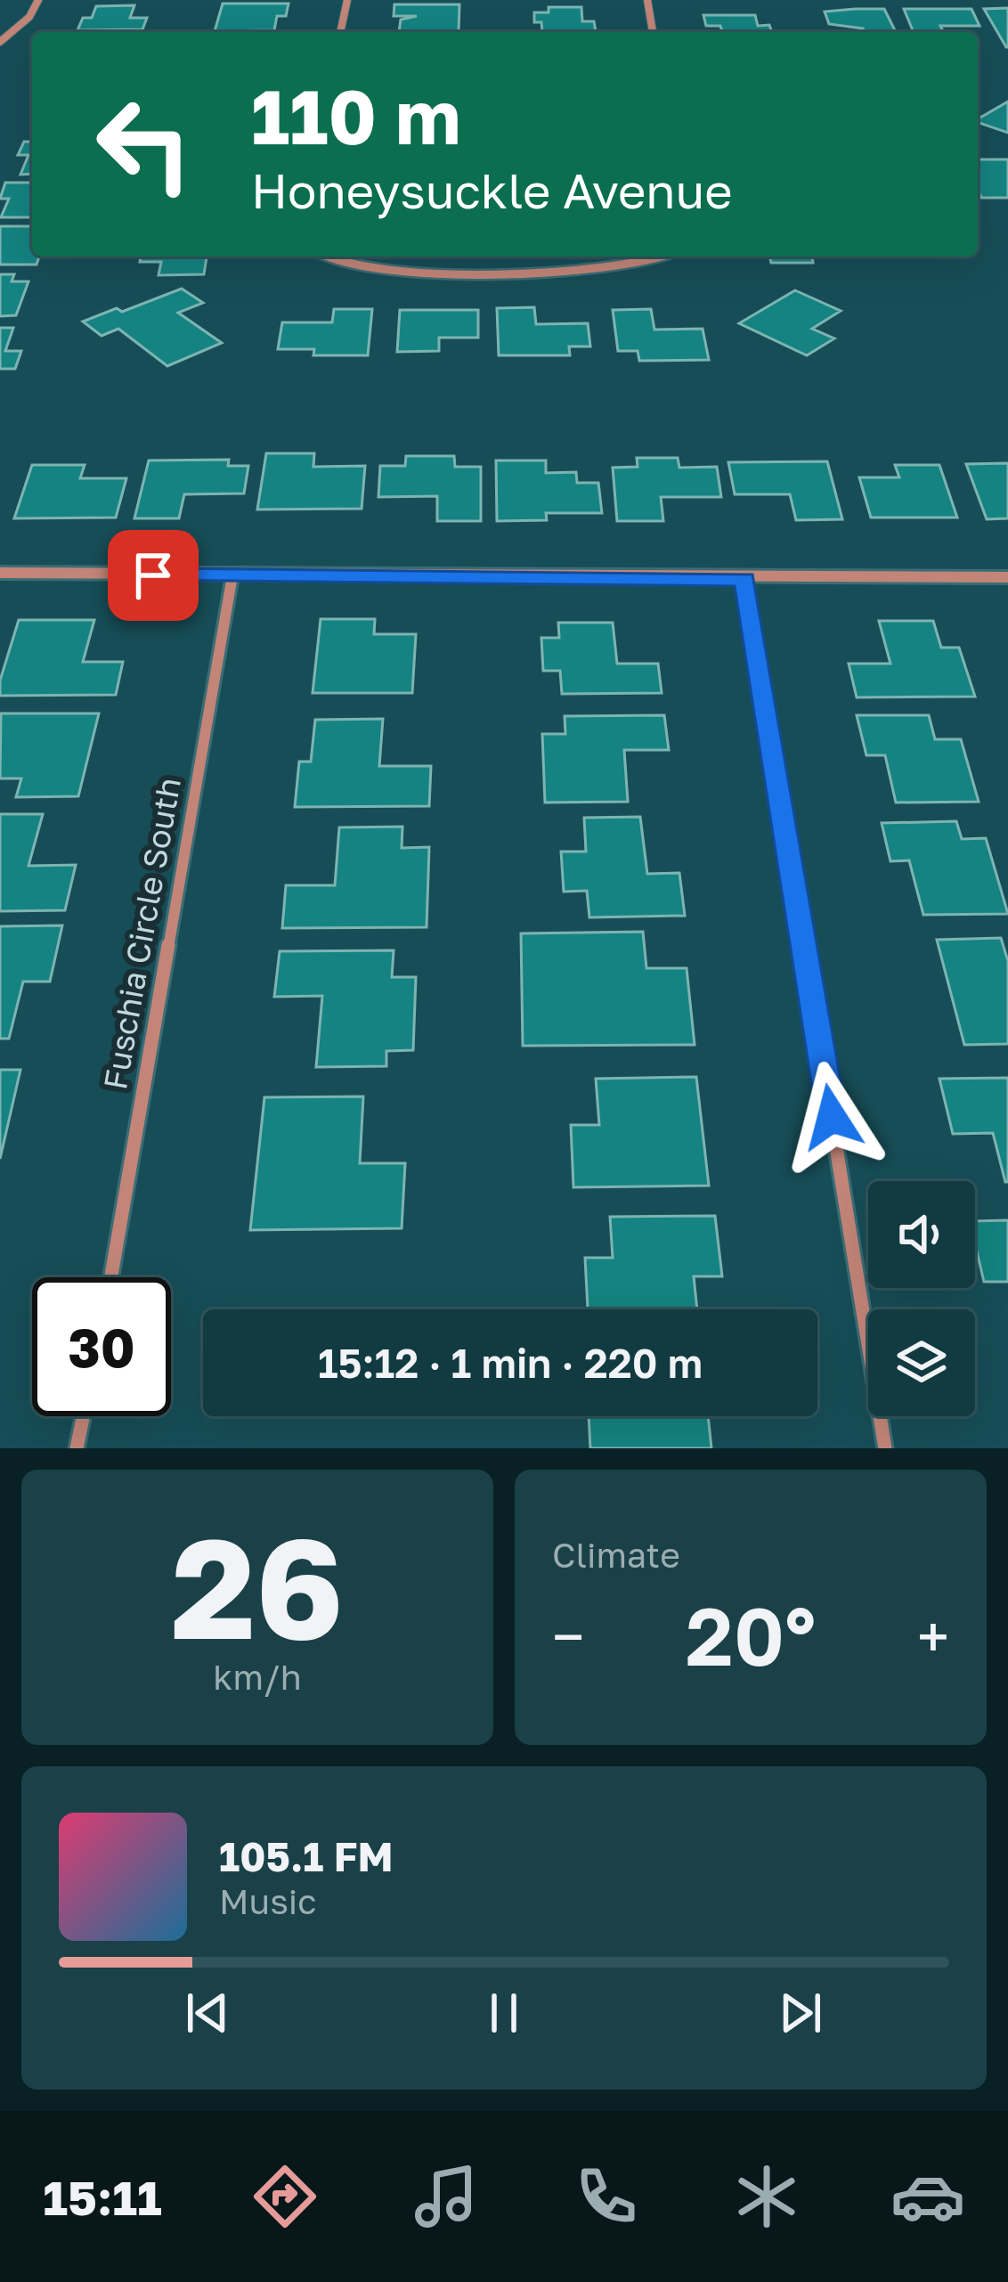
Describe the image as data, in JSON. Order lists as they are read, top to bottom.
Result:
{
  "streets": {
    "street": ["Fuschia Circle South"]
  },
  "page": {
    "turn": ["110 m", "Honeysuckle Avenue"],
    "limit": "30",
    "trip": "15:12 · 1 min · 220 m",
    "tile": [
      ["26", "km/h"],
      "Climate"
    ],
    "heat": ["−", "20°", "+"],
    "song": ["105.1 FM", "Music"],
    "tabs": "15:11"
  }
}
